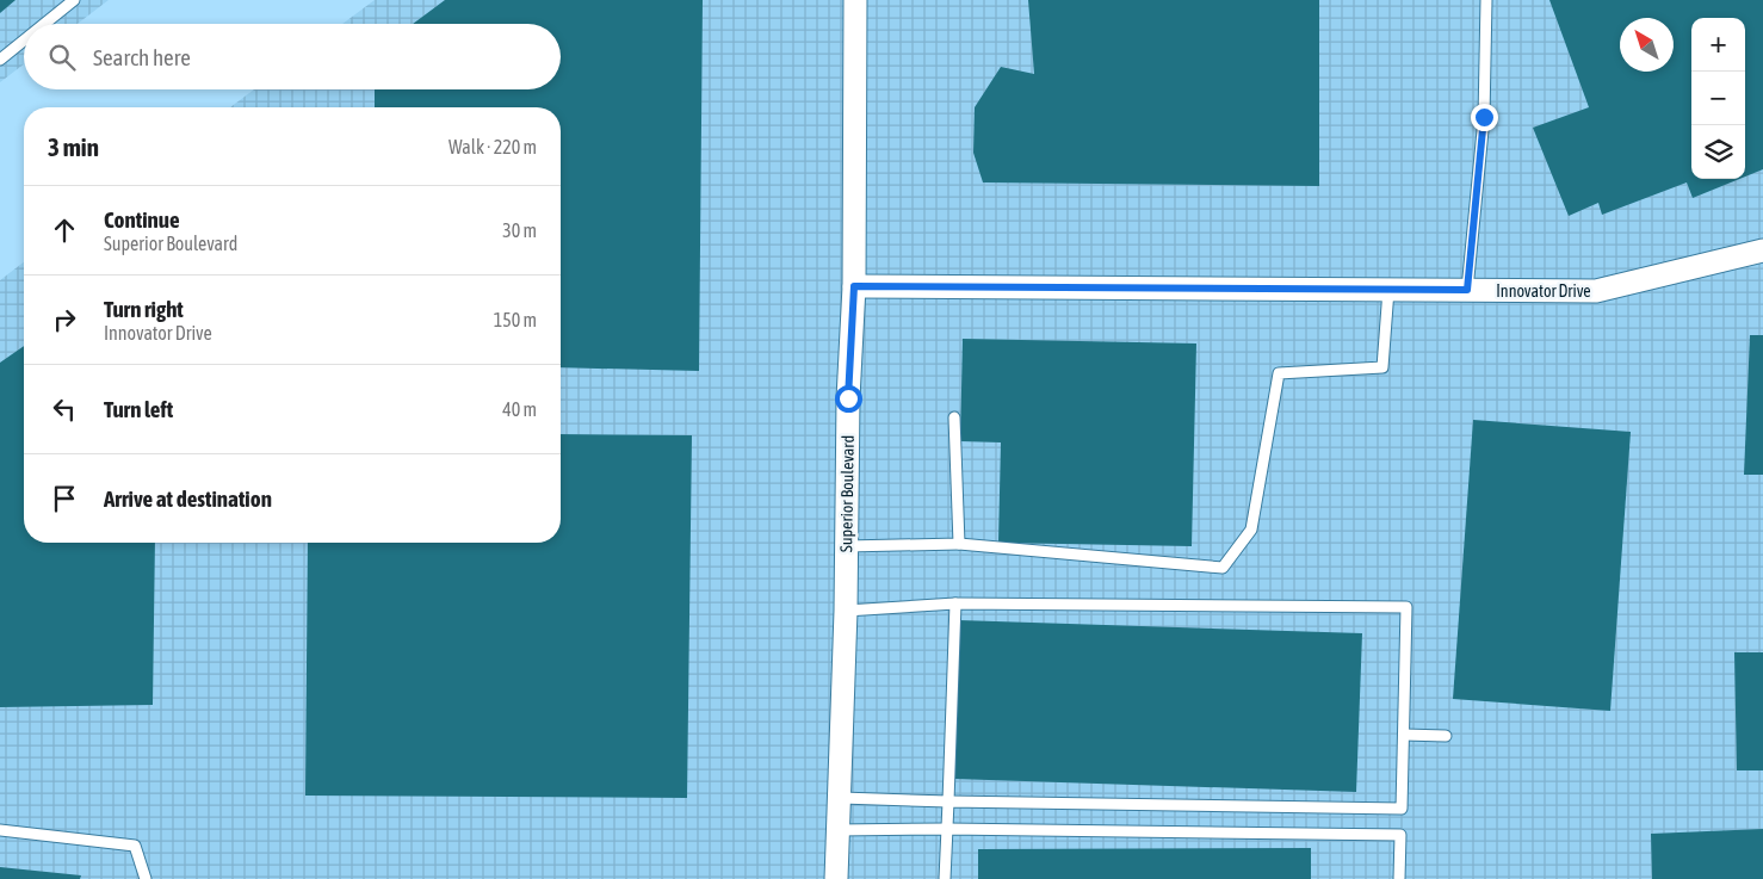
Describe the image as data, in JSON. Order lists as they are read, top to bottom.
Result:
{
  "streets": {
    "street": ["Innovator Drive", "Superior Boulevard"]
  },
  "crossings": [
    ["Innovator Drive", "Superior Boulevard"]
  ],
  "north": "top left",
  "page": {
    "map_buttons": ["+", "−"],
    "search": "Search here",
    "heading": ["3 min", "Walk · 220 m"],
    "list": [
      ["Continue", "Superior Boulevard", "30 m"],
      ["Turn right", "Innovator Drive", "150 m"],
      ["Turn left", "40 m"],
      "Arrive at destination"
    ]
  }
}
